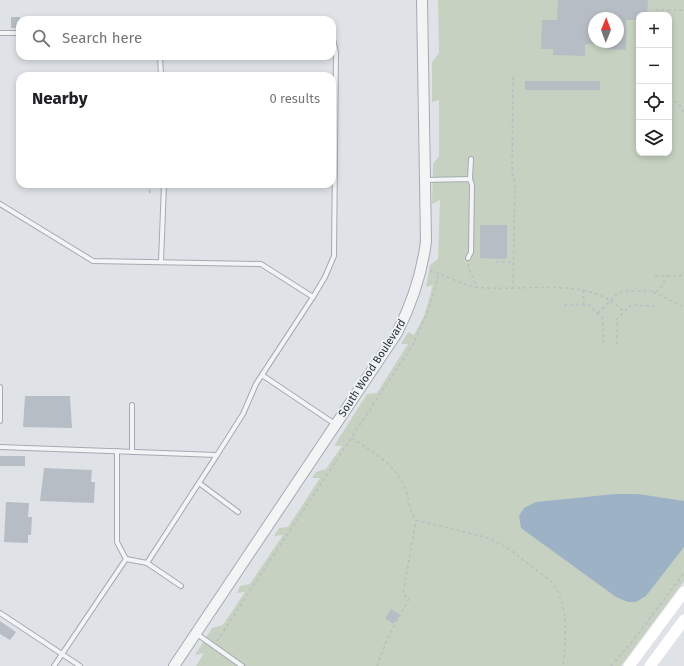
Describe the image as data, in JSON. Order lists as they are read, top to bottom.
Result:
{
  "streets": {
    "street": ["South Wood Boulevard"]
  },
  "north": "top",
  "page": {
    "map_buttons": ["+", "−"],
    "search": "Search here",
    "heading": ["Nearby", "0 results"]
  }
}
